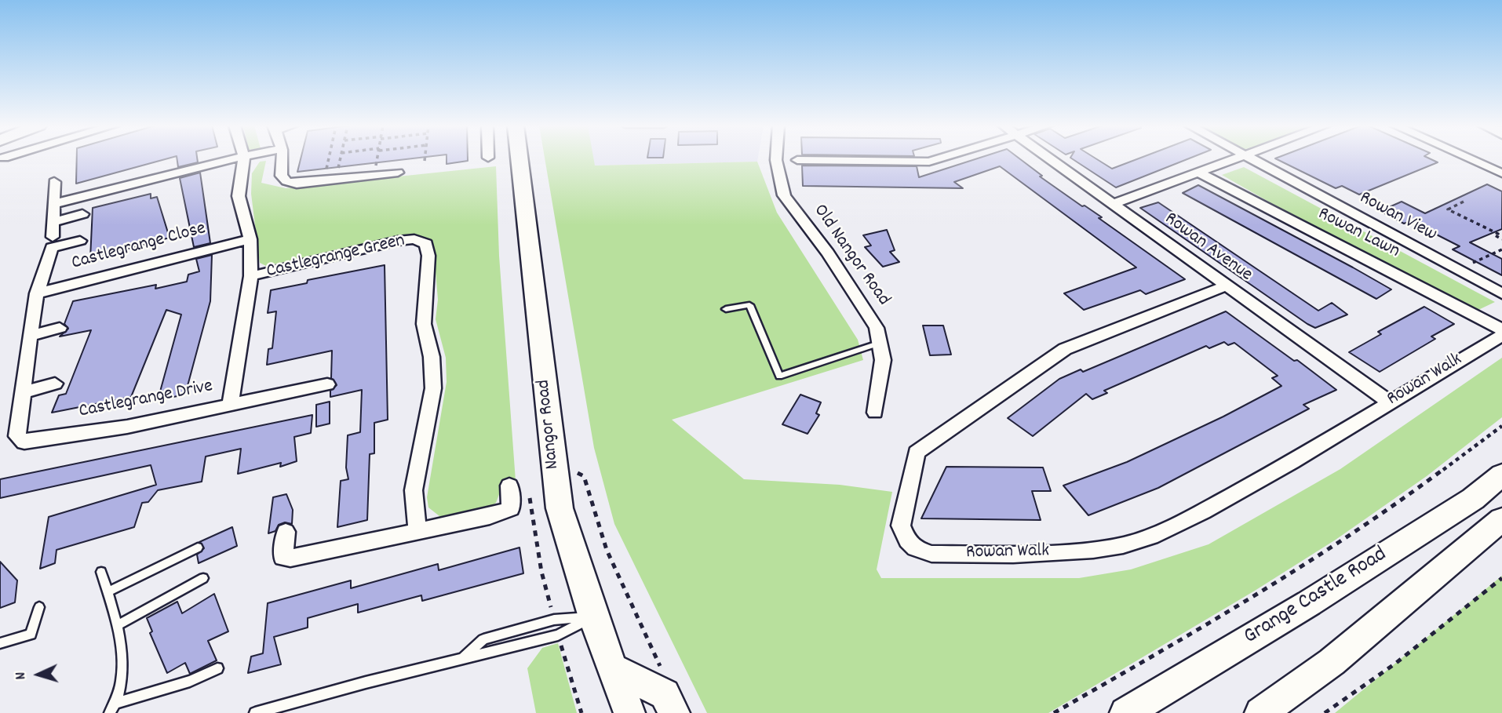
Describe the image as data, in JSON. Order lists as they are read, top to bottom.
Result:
{
  "streets": {
    "main road": ["Nangor Road", "Grange Castle Road"],
    "street": [
      "Rowan View",
      "Rowan Lawn",
      "Castlegrange Close",
      "Rowan Avenue",
      "Old Nangor Road",
      "Castlegrange Green",
      "Rowan Walk",
      "Castlegrange Drive"
    ]
  },
  "crossings": [
    ["Castlegrange Close", "Castlegrange Drive"],
    ["Rowan Avenue", "Rowan Walk"]
  ],
  "north": "left"
}
